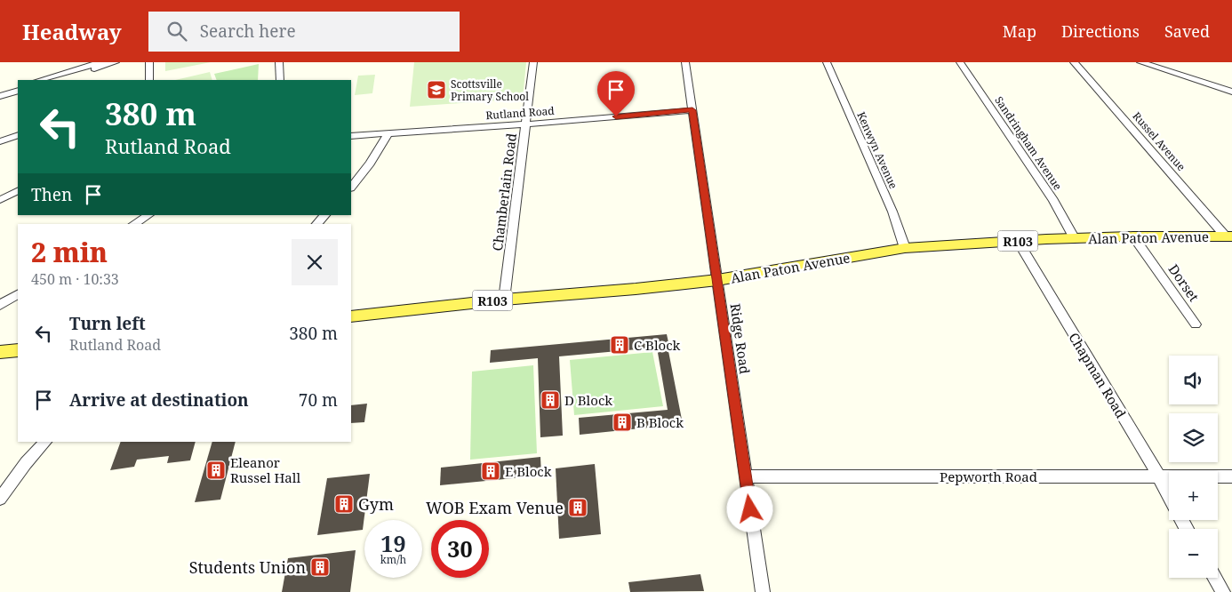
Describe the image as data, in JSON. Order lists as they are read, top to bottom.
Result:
{
  "streets": {
    "main road": ["Alan Paton Avenue", "R103"],
    "street": [
      "Rutland Road",
      "Russel Avenue",
      "Sandringham Avenue",
      "Kenwyn Avenue",
      "Chamberlain Road",
      "Dorset",
      "Ridge Road",
      "Chapman Road",
      "Pepworth Road"
    ]
  },
  "crossings": [
    ["Rutland Road", "Chamberlain Road"],
    ["Rutland Road", "Ridge Road"],
    ["Russel Avenue", "Alan Paton Avenue"],
    ["Sandringham Avenue", "Alan Paton Avenue"],
    ["Kenwyn Avenue", "Alan Paton Avenue"],
    ["Chamberlain Road", "Alan Paton Avenue"],
    ["Alan Paton Avenue", "Dorset"],
    ["Alan Paton Avenue", "Ridge Road"],
    ["Alan Paton Avenue", "Chapman Road"],
    ["Ridge Road", "Pepworth Road"],
    ["Chapman Road", "Pepworth Road"]
  ],
  "places": {
    "school or university": ["Scottsville Primary School"],
    "building": [
      "C Block",
      "D Block",
      "B Block",
      "Eleanor Russel Hall",
      "E Block",
      "Gym",
      "WOB Exam Venue",
      "Students Union"
    ]
  },
  "page": {
    "header": "Headway",
    "search": "Search here",
    "nav": ["Map", "Directions", "Saved"],
    "turn": ["380 m", "Rutland Road"],
    "then": "Then",
    "heading": ["2 min", "450 m · 10:33"],
    "list": [
      {
        "name": "Turn left",
        "note": "Rutland Road",
        "value": "380 m"
      },
      {
        "name": "Arrive at destination",
        "value": "70 m"
      }
    ],
    "map_buttons": ["+", "−"],
    "speed": "19 km/h",
    "limit": "30"
  }
}
